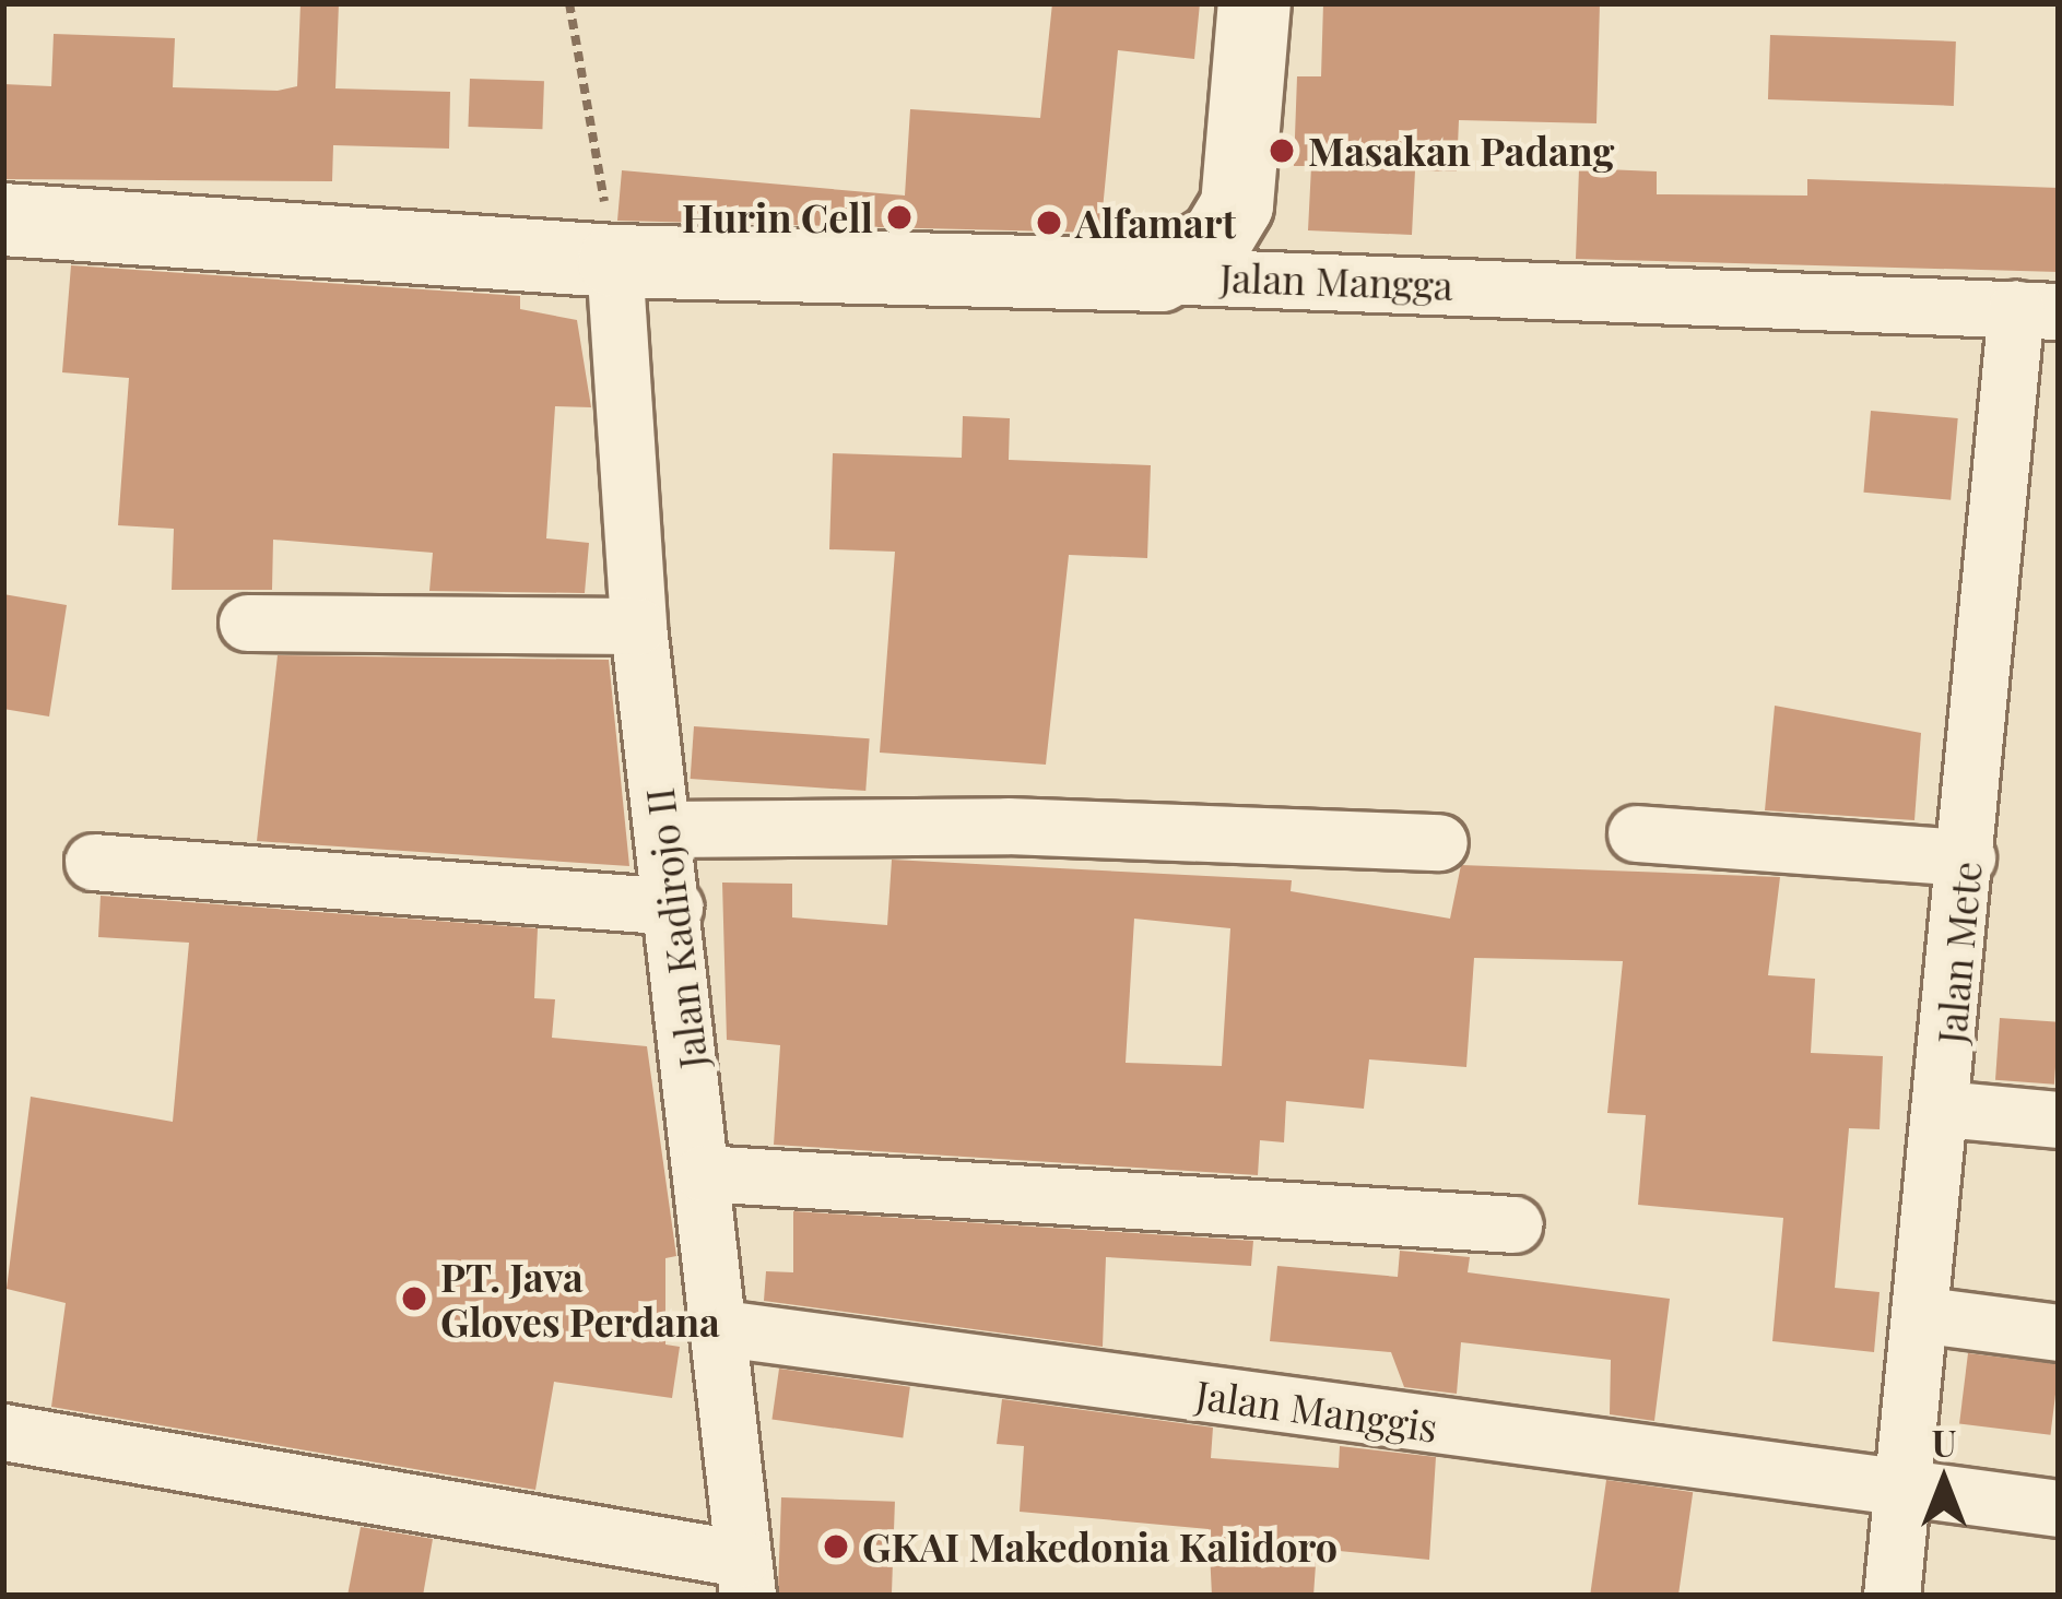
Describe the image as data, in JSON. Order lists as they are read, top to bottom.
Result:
{
  "streets": {
    "street": [
      "Jalan Mangga",
      "Jalan Kadirojo II",
      "Jalan Mete",
      "Jalan Manggis"
    ]
  },
  "crossings": [
    ["Jalan Mangga", "Jalan Kadirojo II"],
    ["Jalan Mangga", "Jalan Mete"],
    ["Jalan Kadirojo II", "Jalan Manggis"],
    ["Jalan Mete", "Jalan Manggis"]
  ],
  "places": [
    "Masakan Padang",
    "Hurin Cell",
    "Alfamart",
    "PT. Java Gloves Perdana",
    "GKAI Makedonia Kalidoro"
  ],
  "north": "top"
}
